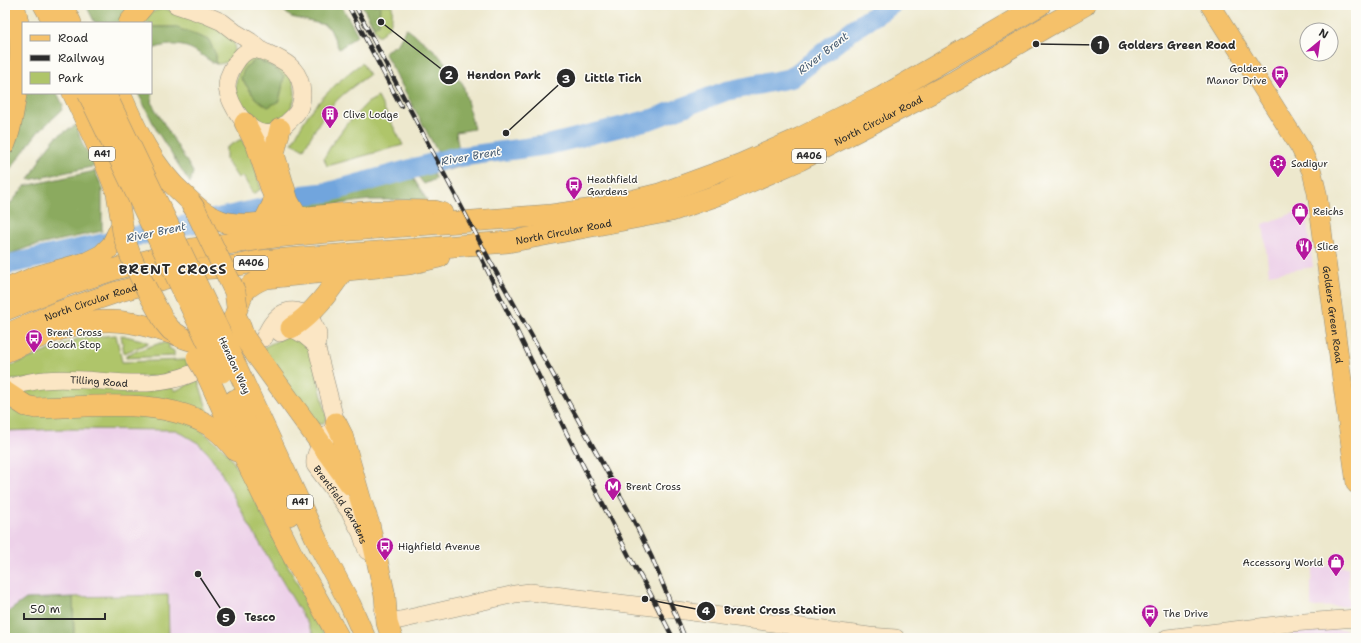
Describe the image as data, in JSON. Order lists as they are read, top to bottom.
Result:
{
  "streets": {
    "highway": [
      "North Circular Road",
      "A41",
      "A406",
      "Hendon Way"
    ],
    "main road": ["Golders Green Road"],
    "street": ["Tilling Road", "Brentfield Gardens"]
  },
  "crossings": [
    ["North Circular Road", "A406"],
    ["A41", "A406"],
    ["A41", "Hendon Way"],
    ["A41", "Tilling Road"],
    ["A41", "Brentfield Gardens"],
    ["Hendon Way", "Tilling Road"]
  ],
  "districts": ["BRENT CROSS"],
  "water": ["River Brent"],
  "places": {
    "other": [
      "Hendon Park",
      "Golders Green Road",
      "Little Tich",
      "Tesco",
      "Brent Cross Station"
    ],
    "bus stop": [
      "Golders Manor Drive",
      "Heathfield Gardens",
      "Brent Cross Coach Stop",
      "Highfield Avenue",
      "The Drive"
    ],
    "building": ["Clive Lodge"],
    "synagogue": ["Sadigur"],
    "shop": ["Reichs", "Accessory World"],
    "restaurant": ["Slice"],
    "metro station": ["Brent Cross"]
  },
  "legend": ["Road", "Railway", "Park"],
  "scale_bar": "50 m",
  "north": "top right"
}
